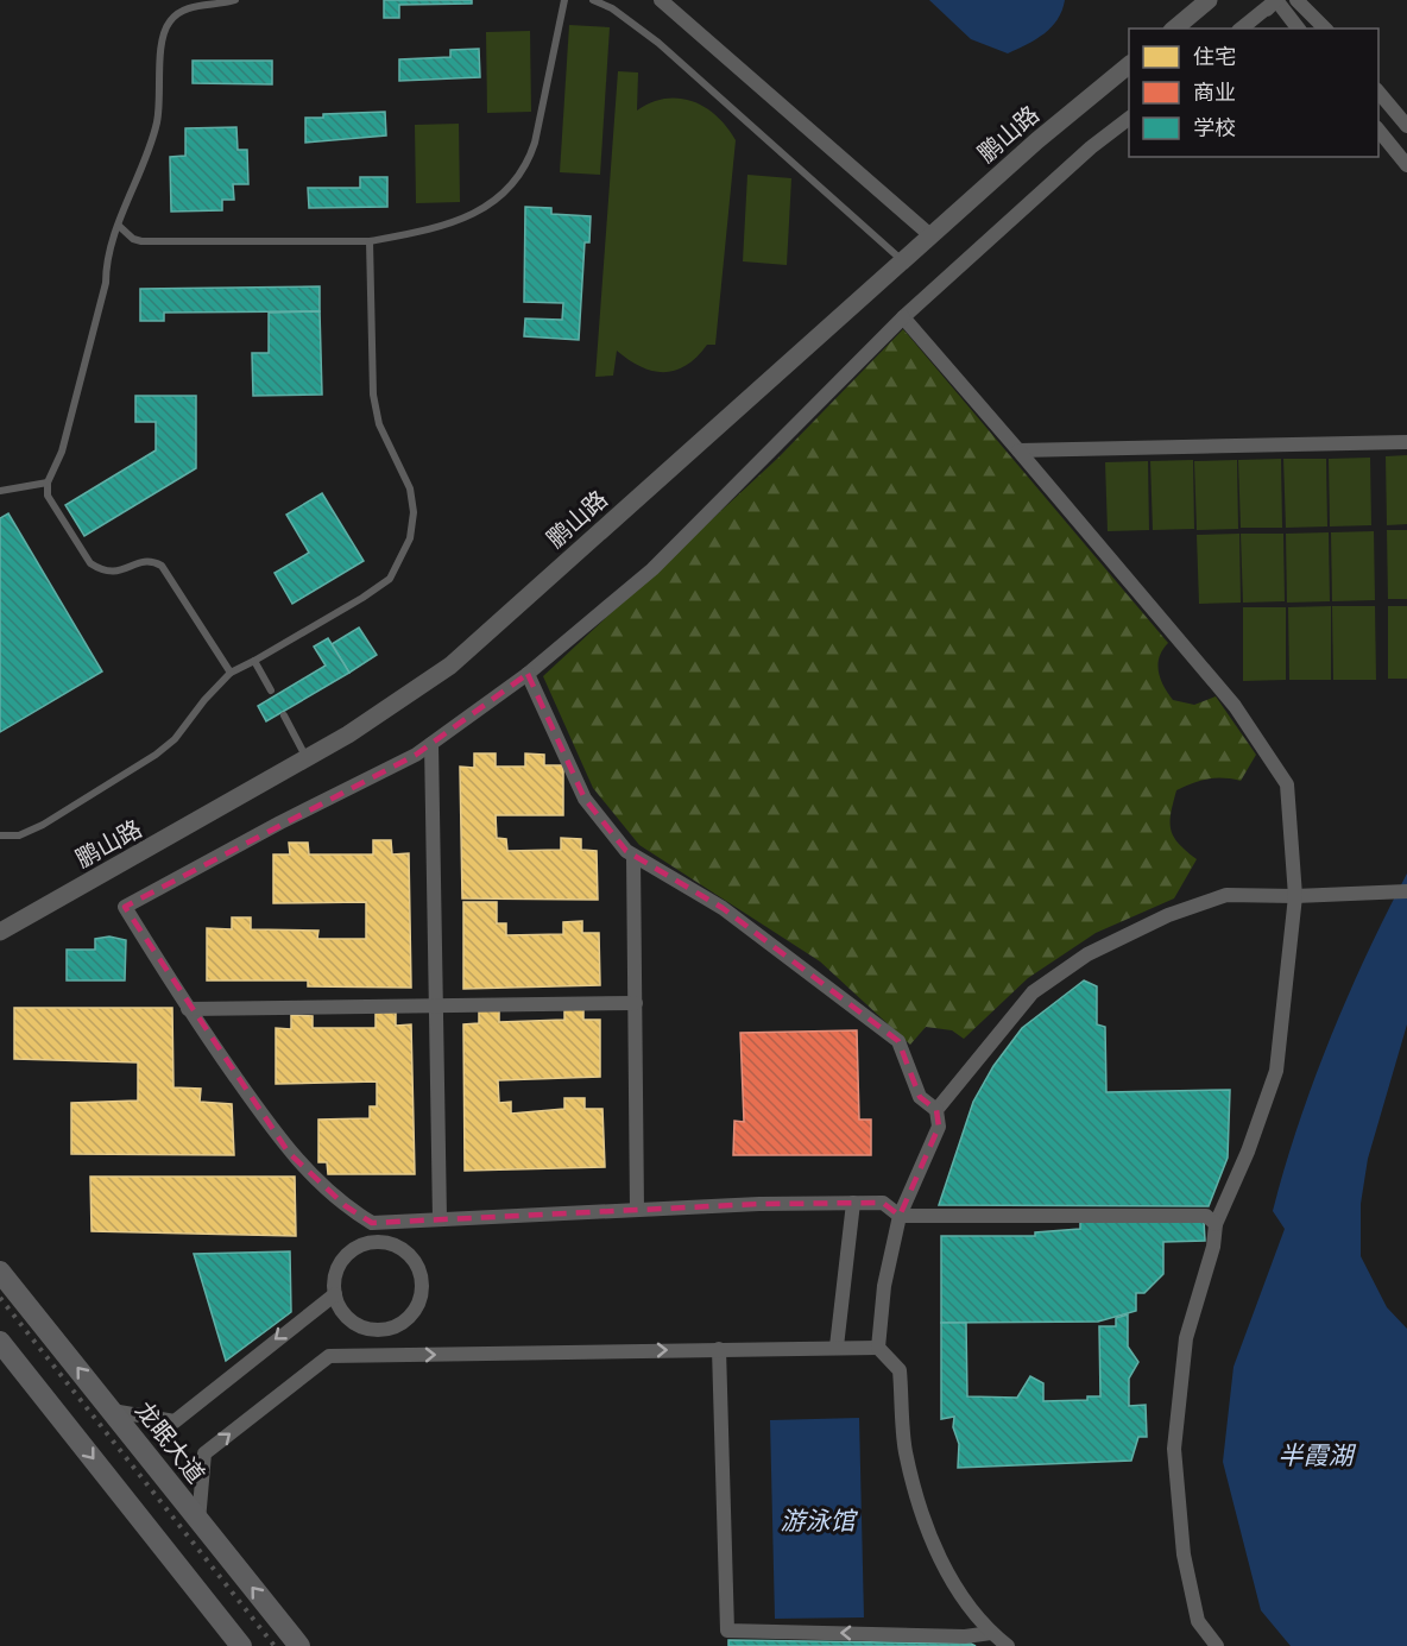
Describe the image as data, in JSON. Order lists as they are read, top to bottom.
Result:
{
  "streets": {
    "main road": ["龙眠大道"],
    "street": ["鹏山路"]
  },
  "water": ["半霞湖", "游泳馆"],
  "legend": ["住宅", "商业", "学校"]
}
